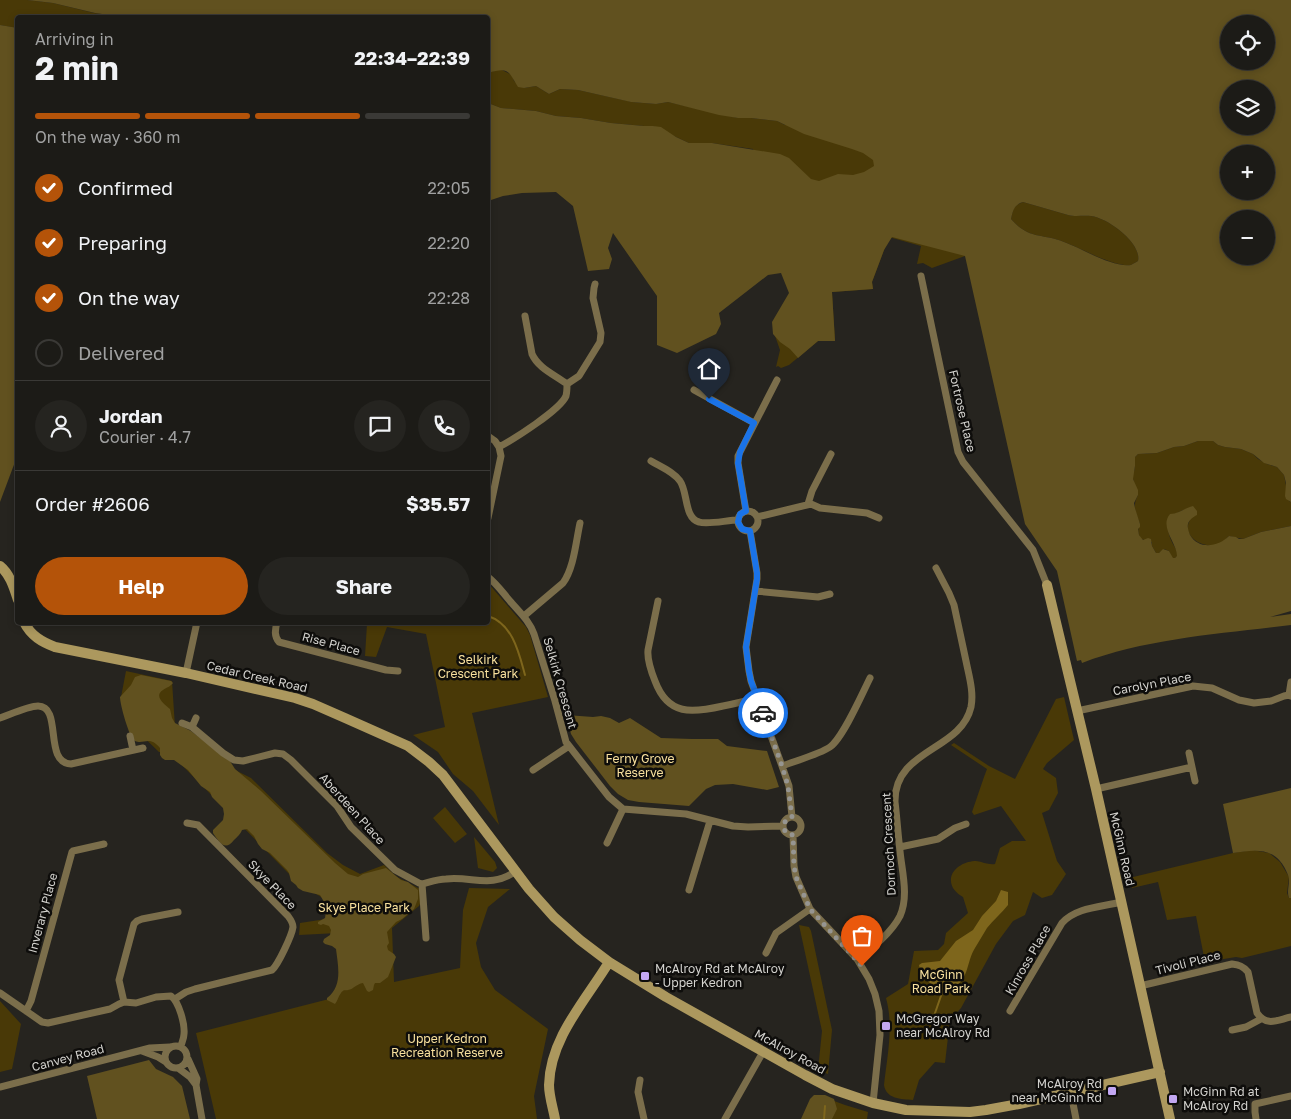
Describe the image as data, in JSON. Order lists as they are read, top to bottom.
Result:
{
  "streets": {
    "street": [
      "Fortrose Place",
      "Rise Place",
      "Cedar Creek Road",
      "Selkirk Crescent",
      "Carolyn Place",
      "Aberdeen Place",
      "Dornoch Crescent",
      "McGinn Road",
      "Skye Place",
      "Inverary Place",
      "Kinross Place",
      "Tivoli Place",
      "McAlroy Road",
      "Canvey Road"
    ]
  },
  "crossings": [
    ["Fortrose Place", "McGinn Road"],
    ["Cedar Creek Road", "McAlroy Road"],
    ["Carolyn Place", "McGinn Road"],
    ["McGinn Road", "Kinross Place"],
    ["McGinn Road", "Tivoli Place"],
    ["McGinn Road", "McAlroy Road"]
  ],
  "parks": [
    "Selkirk Crescent Park",
    "Ferny Grove Reserve",
    "Skye Place Park",
    "McGinn Road Park",
    "Upper Kedron Recreation Reserve"
  ],
  "places": {
    "transit": [
      "McAlroy Rd at McAlroy - Upper Kedron",
      "McGregor Way near McAlroy Rd",
      "McAlroy Rd near McGinn Rd",
      "McGinn Rd at McAlroy Rd"
    ]
  },
  "page": {
    "map_buttons": ["+", "−"],
    "heading": ["2 min", "Arriving in", "22:34–22:39"],
    "panel": [
      "Jordan",
      "Courier · 4.7",
      "Order #2606",
      "$35.57"
    ],
    "bar": "On the way · 360 m",
    "list": [
      ["Confirmed", "22:05"],
      ["Preparing", "22:20"],
      ["On the way", "22:28"],
      "Delivered"
    ],
    "buttons": ["Help", "Share"]
  }
}
